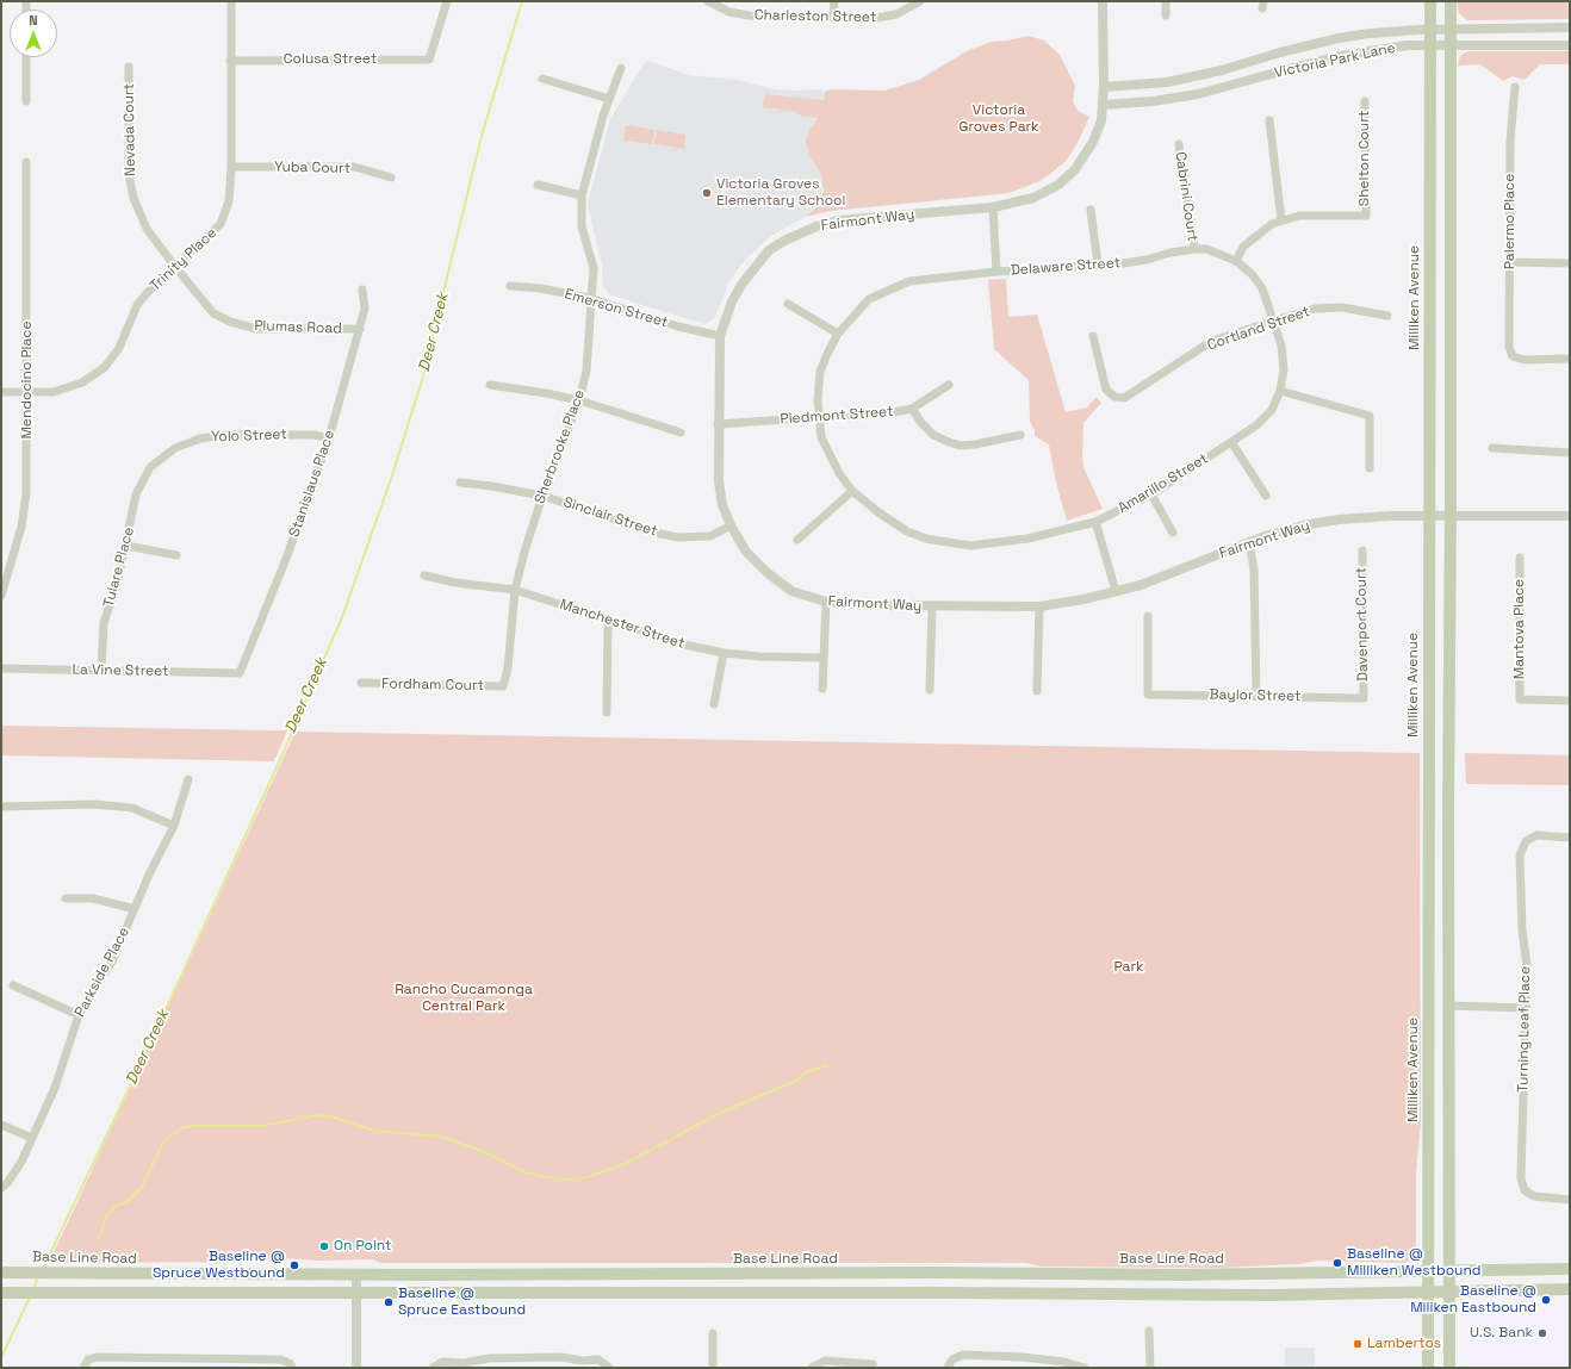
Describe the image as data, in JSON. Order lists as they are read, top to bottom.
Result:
{
  "streets": {
    "main road": ["Milliken Avenue", "Base Line Road"],
    "street": [
      "Charleston Street",
      "Colusa Street",
      "Victoria Park Lane",
      "Nevada Court",
      "Shelton Court",
      "Yuba Court",
      "Cabrini Court",
      "Fairmont Way",
      "Palermo Place",
      "Trinity Place",
      "Delaware Street",
      "Emerson Street",
      "Plumas Road",
      "Cortland Street",
      "Mendocino Place",
      "Piedmont Street",
      "Yolo Street",
      "Sherbrooke Place",
      "Stanislaus Place",
      "Amarillo Street",
      "Sinclair Street",
      "Tulare Place",
      "Manchester Street",
      "Davenport Court",
      "Mantova Place",
      "La Vine Street",
      "Fordham Court",
      "Baylor Street",
      "Parkside Place",
      "Turning Leaf Place"
    ]
  },
  "crossings": [
    ["Colusa Street", "Trinity Place"],
    ["Victoria Park Lane", "Fairmont Way"],
    ["Victoria Park Lane", "Milliken Avenue"],
    ["Nevada Court", "Trinity Place"],
    ["Nevada Court", "Plumas Road"],
    ["Yuba Court", "Trinity Place"],
    ["Cabrini Court", "Delaware Street"],
    ["Fairmont Way", "Milliken Avenue"],
    ["Fairmont Way", "Emerson Street"],
    ["Fairmont Way", "Piedmont Street"],
    ["Fairmont Way", "Sinclair Street"],
    ["Trinity Place", "Plumas Road"],
    ["Trinity Place", "Mendocino Place"],
    ["Delaware Street", "Cortland Street"],
    ["Delaware Street", "Piedmont Street"],
    ["Delaware Street", "Amarillo Street"],
    ["Milliken Avenue", "Base Line Road"],
    ["Emerson Street", "Sherbrooke Place"],
    ["Plumas Road", "Stanislaus Place"],
    ["Cortland Street", "Amarillo Street"],
    ["Piedmont Street", "Amarillo Street"],
    ["Yolo Street", "Stanislaus Place"],
    ["Yolo Street", "Tulare Place"],
    ["Sherbrooke Place", "Sinclair Street"],
    ["Sherbrooke Place", "Manchester Street"],
    ["Sherbrooke Place", "Fordham Court"],
    ["Stanislaus Place", "La Vine Street"],
    ["Tulare Place", "La Vine Street"],
    ["Davenport Court", "Baylor Street"]
  ],
  "water": ["Deer Creek"],
  "parks": ["Victoria Groves Park", "Park", "Rancho Cucamonga Central Park"],
  "places": [
    "Victoria Groves Elementary School",
    "On Point",
    "Baseline @ Milliken Westbound",
    "Baseline @ Spruce Westbound",
    "Baseline @ Miliken Eastbound",
    "Baseline @ Spruce Eastbound",
    "U.S. Bank",
    "Lambertos"
  ],
  "north": "top"
}
